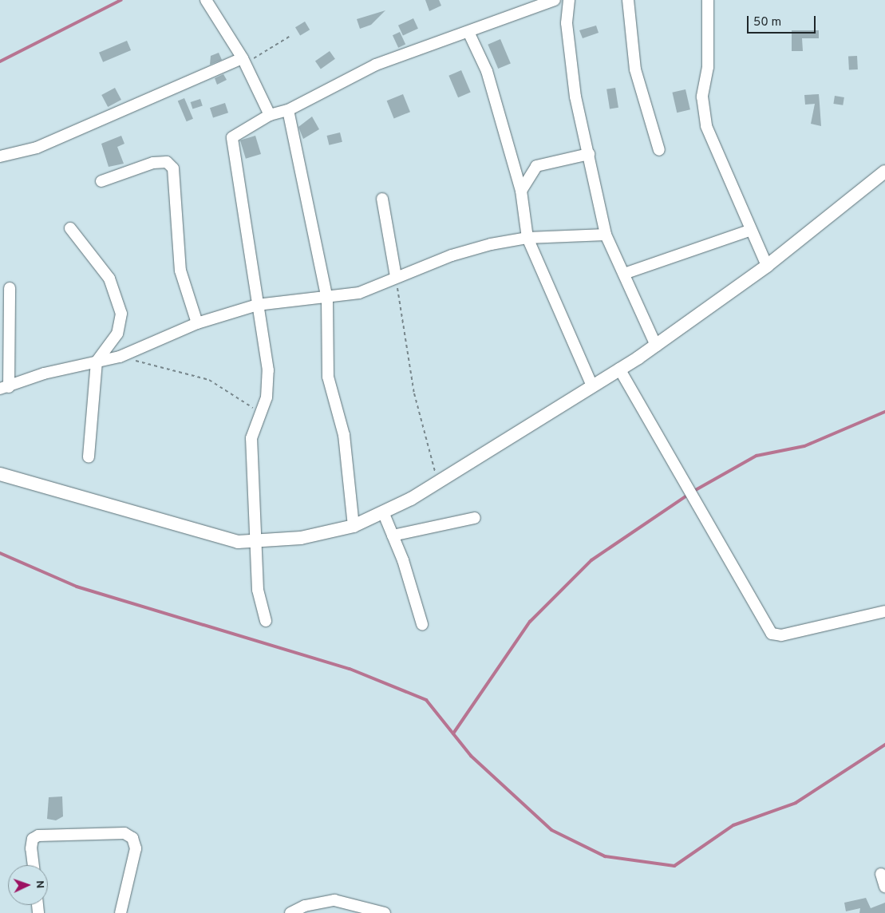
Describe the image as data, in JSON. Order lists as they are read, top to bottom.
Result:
{
  "scale_bar": "50 m",
  "north": "right"
}
